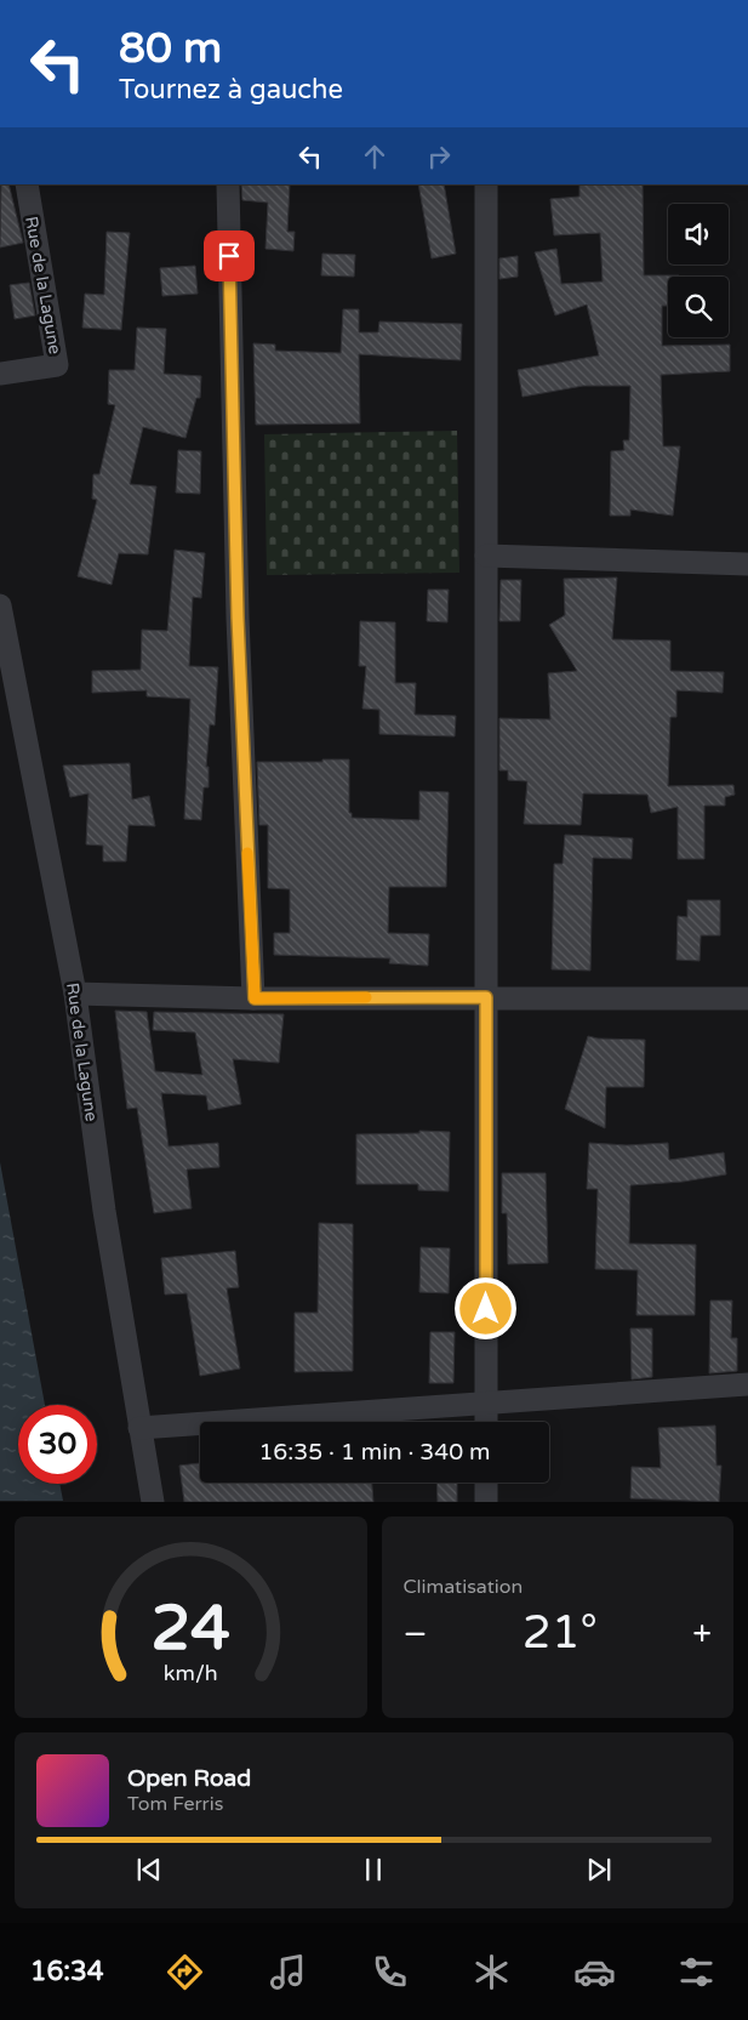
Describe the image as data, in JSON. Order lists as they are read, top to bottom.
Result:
{
  "streets": {
    "street": ["Rue de la Lagune"]
  },
  "page": {
    "turn": ["80 m", "Tournez à gauche"],
    "limit": "30",
    "trip": "16:35 · 1 min · 340 m",
    "tile": "Climatisation",
    "heat": ["−", "21°", "+"],
    "song": ["Open Road", "Tom Ferris"],
    "tabs": "16:34",
    "gauge": ["24", "km/h"]
  }
}
